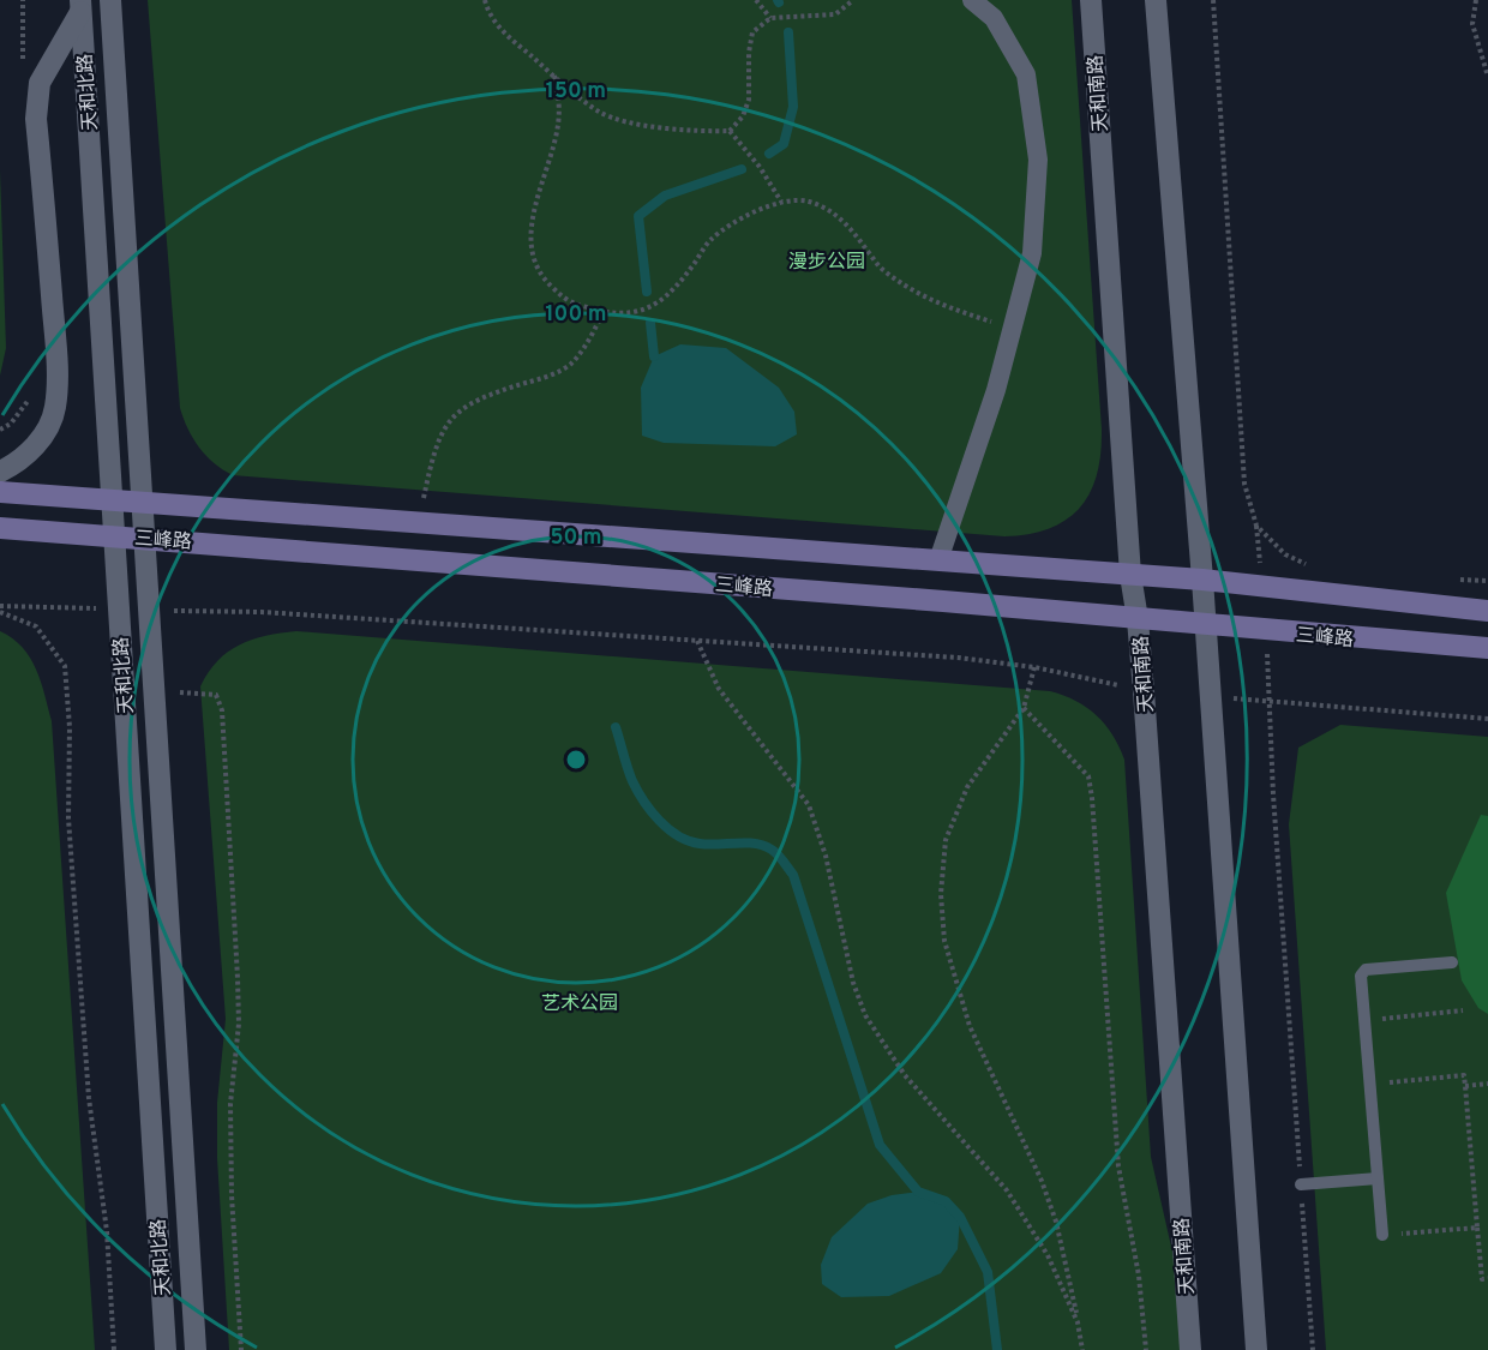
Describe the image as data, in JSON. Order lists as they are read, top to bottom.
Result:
{
  "streets": {
    "main road": ["三峰路"],
    "street": ["天和北路", "天和南路"]
  },
  "crossings": [
    ["天和北路", "三峰路"],
    ["天和南路", "三峰路"]
  ],
  "parks": ["漫步公园", "艺术公园"],
  "rings": ["150 m", "100 m", "50 m"]
}
